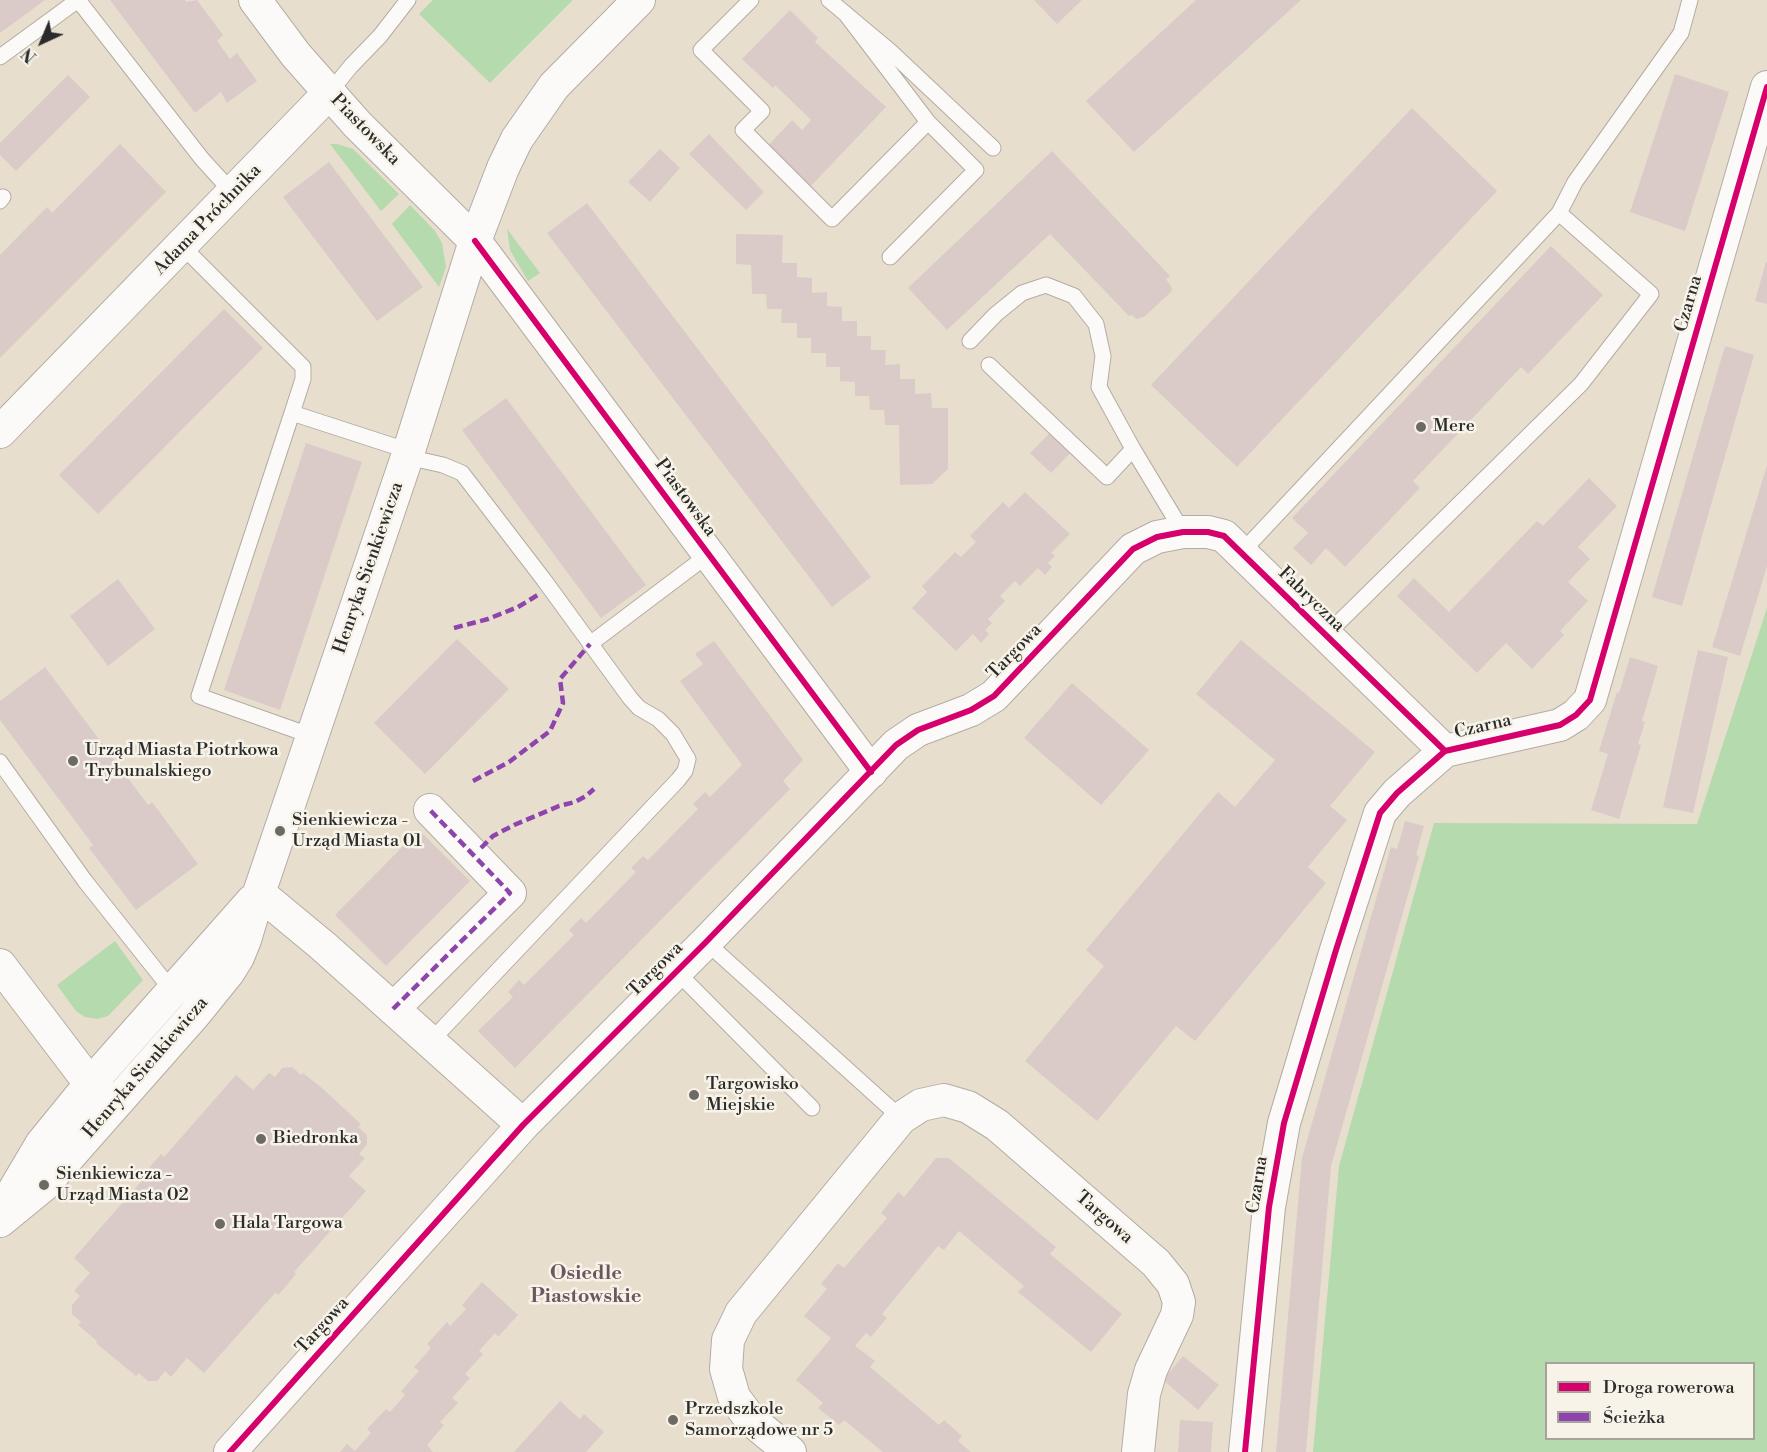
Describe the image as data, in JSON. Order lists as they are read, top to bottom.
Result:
{
  "streets": {
    "street": [
      "Piastowska",
      "Adama Próchnika",
      "Czarna",
      "Henryka Sienkiewicza",
      "Fabryczna",
      "Targowa"
    ]
  },
  "crossings": [
    ["Piastowska", "Adama Próchnika"],
    ["Piastowska", "Henryka Sienkiewicza"],
    ["Piastowska", "Targowa"],
    ["Czarna", "Fabryczna"],
    ["Fabryczna", "Targowa"]
  ],
  "districts": ["Osiedle Piastowskie"],
  "places": [
    "Mere",
    "Urząd Miasta Piotrkowa Trybunalskiego",
    "Sienkiewicza - Urząd Miasta 01",
    "Targowisko Miejskie",
    "Biedronka",
    "Sienkiewicza - Urząd Miasta 02",
    "Hala Targowa",
    "Przedszkole Samorządowe nr 5"
  ],
  "legend": ["Droga rowerowa", "Ścieżka"],
  "north": "bottom left"
}
